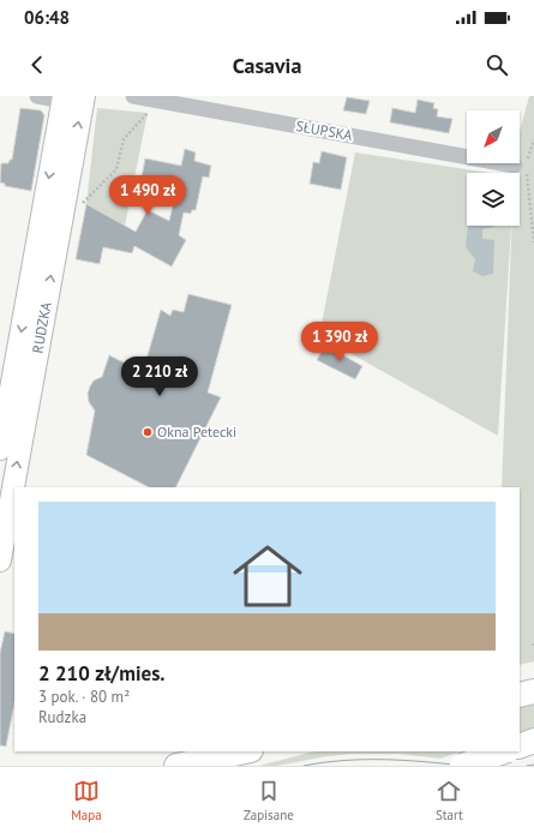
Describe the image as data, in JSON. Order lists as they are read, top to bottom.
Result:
{
  "streets": {
    "street": ["SŁUPSKA", "RUDZKA"]
  },
  "places": ["Okna Petecki"],
  "north": "bottom left",
  "page": {
    "status": "06:48",
    "header": "Casavia",
    "price": ["1 490 zł", "1 390 zł", "2 210 zł"],
    "list": [
      {
        "name": "2 210 zł/mies.",
        "note": "3 pok. · 80 m² · Rudzka"
      }
    ],
    "tabs": ["Mapa", "Zapisane", "Start"]
  }
}
